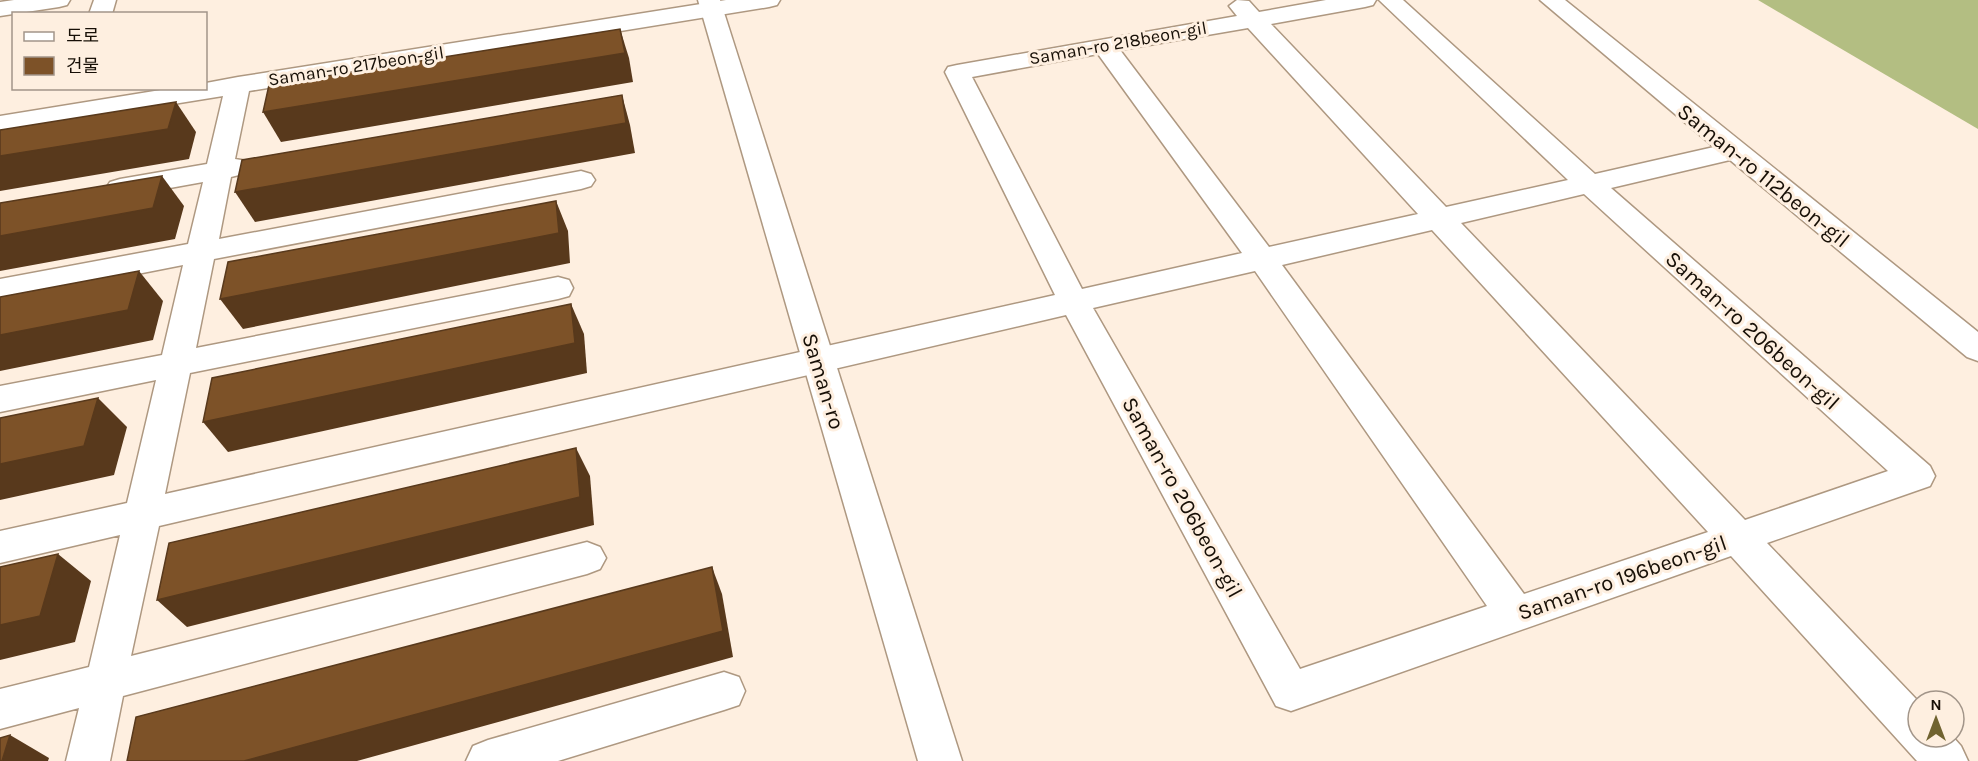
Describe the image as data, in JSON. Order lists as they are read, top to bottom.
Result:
{
  "streets": {
    "street": [
      "Saman-ro 218beon-gil",
      "Saman-ro 217beon-gil",
      "Saman-ro 112beon-gil",
      "Saman-ro 206beon-gil",
      "Saman-ro",
      "Saman-ro 196beon-gil"
    ]
  },
  "crossings": [
    ["Saman-ro 218beon-gil", "Saman-ro 206beon-gil"],
    ["Saman-ro 217beon-gil", "Saman-ro"],
    ["Saman-ro 206beon-gil", "Saman-ro 196beon-gil"]
  ],
  "legend": ["도로", "건물"],
  "north": "top"
}
